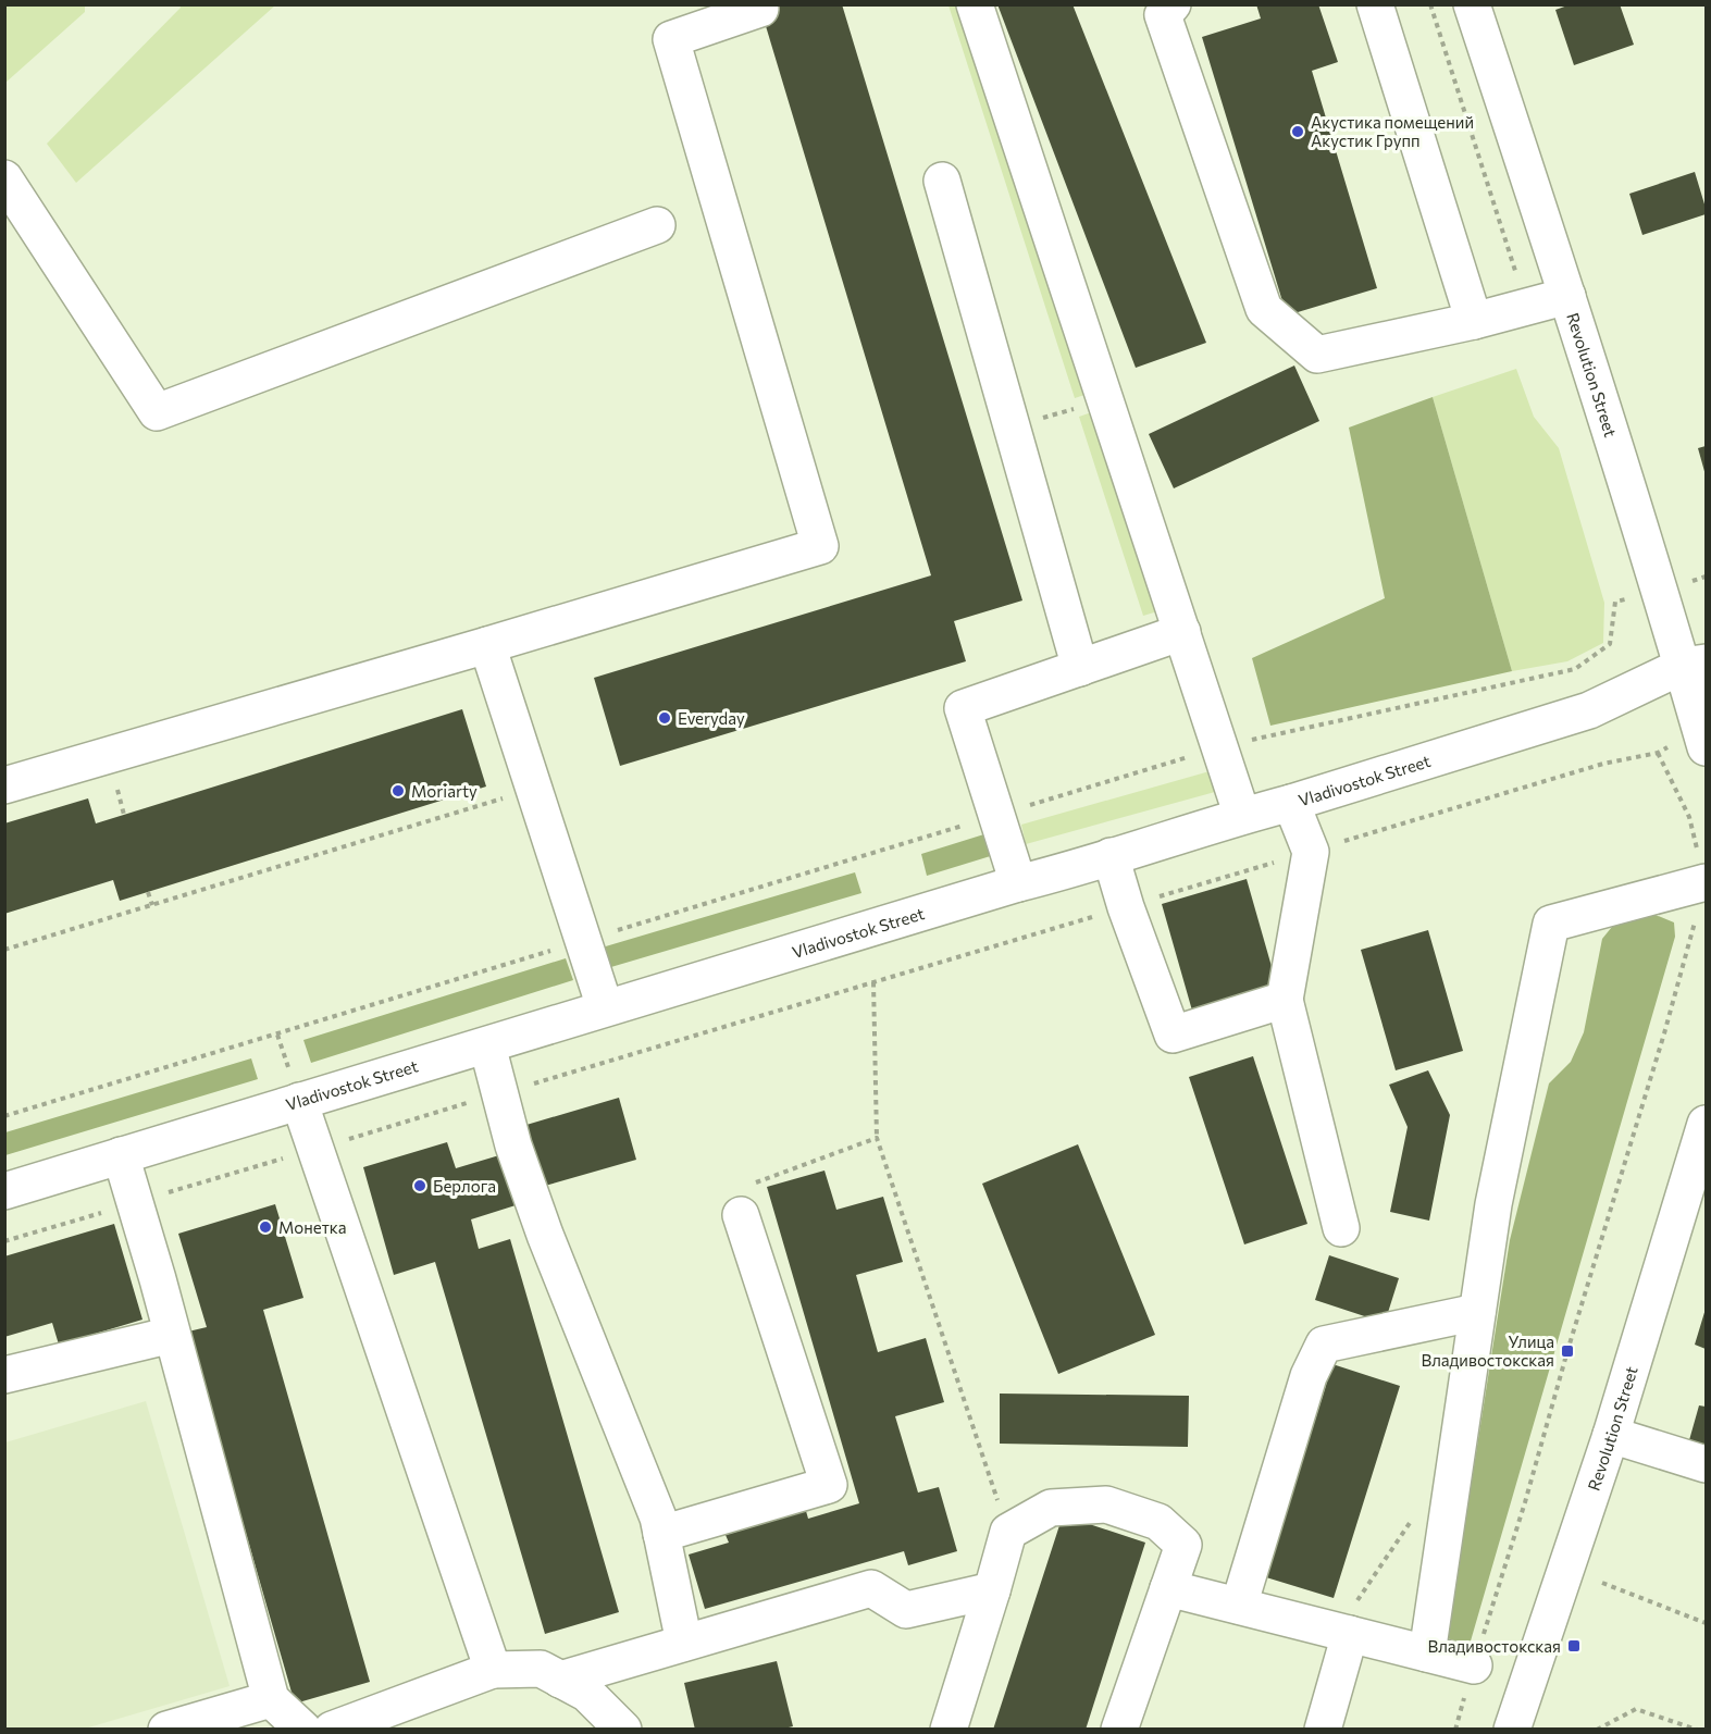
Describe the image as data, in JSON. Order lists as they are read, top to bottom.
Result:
{
  "streets": {
    "street": ["Revolution Street", "Vladivostok Street"]
  },
  "crossings": [
    ["Revolution Street", "Vladivostok Street"]
  ],
  "places": {
    "other": [
      "Акустика помещений Акустик Групп",
      "Everyday",
      "Moriarty",
      "Берлога",
      "Монетка"
    ],
    "transit": ["Улица Владивостокская", "Владивостокская"]
  }
}
